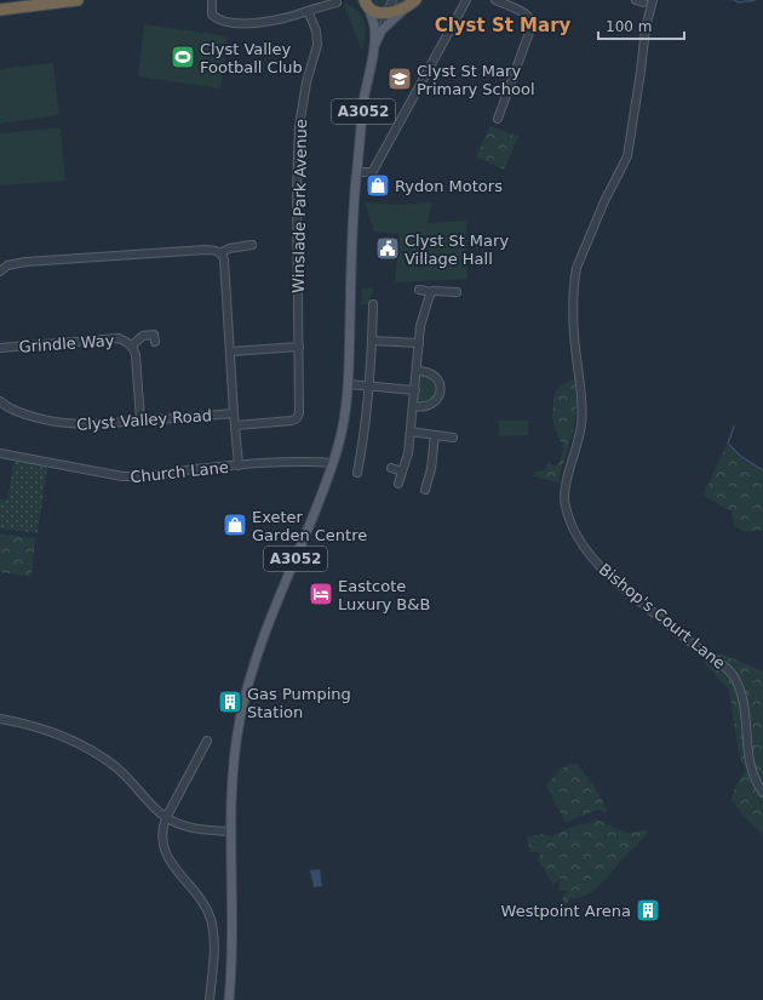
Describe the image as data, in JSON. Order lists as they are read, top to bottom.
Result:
{
  "streets": {
    "main road": ["A3052"],
    "street": [
      "Winslade Park Avenue",
      "Grindle Way",
      "Clyst Valley Road",
      "Church Lane",
      "Bishop's Court Lane"
    ]
  },
  "crossings": [
    ["A3052", "Church Lane"],
    ["Winslade Park Avenue", "Clyst Valley Road"],
    ["Grindle Way", "Clyst Valley Road"],
    ["Clyst Valley Road", "Church Lane"]
  ],
  "districts": ["Clyst St Mary"],
  "places": {
    "sports": ["Clyst Valley Football Club"],
    "school or university": ["Clyst St Mary Primary School"],
    "shop": ["Rydon Motors", "Exeter Garden Centre"],
    "public building": ["Clyst St Mary Village Hall"],
    "hotel": ["Eastcote Luxury B&B"],
    "building": ["Gas Pumping Station", "Westpoint Arena"]
  },
  "scale_bar": "100 m"
}
